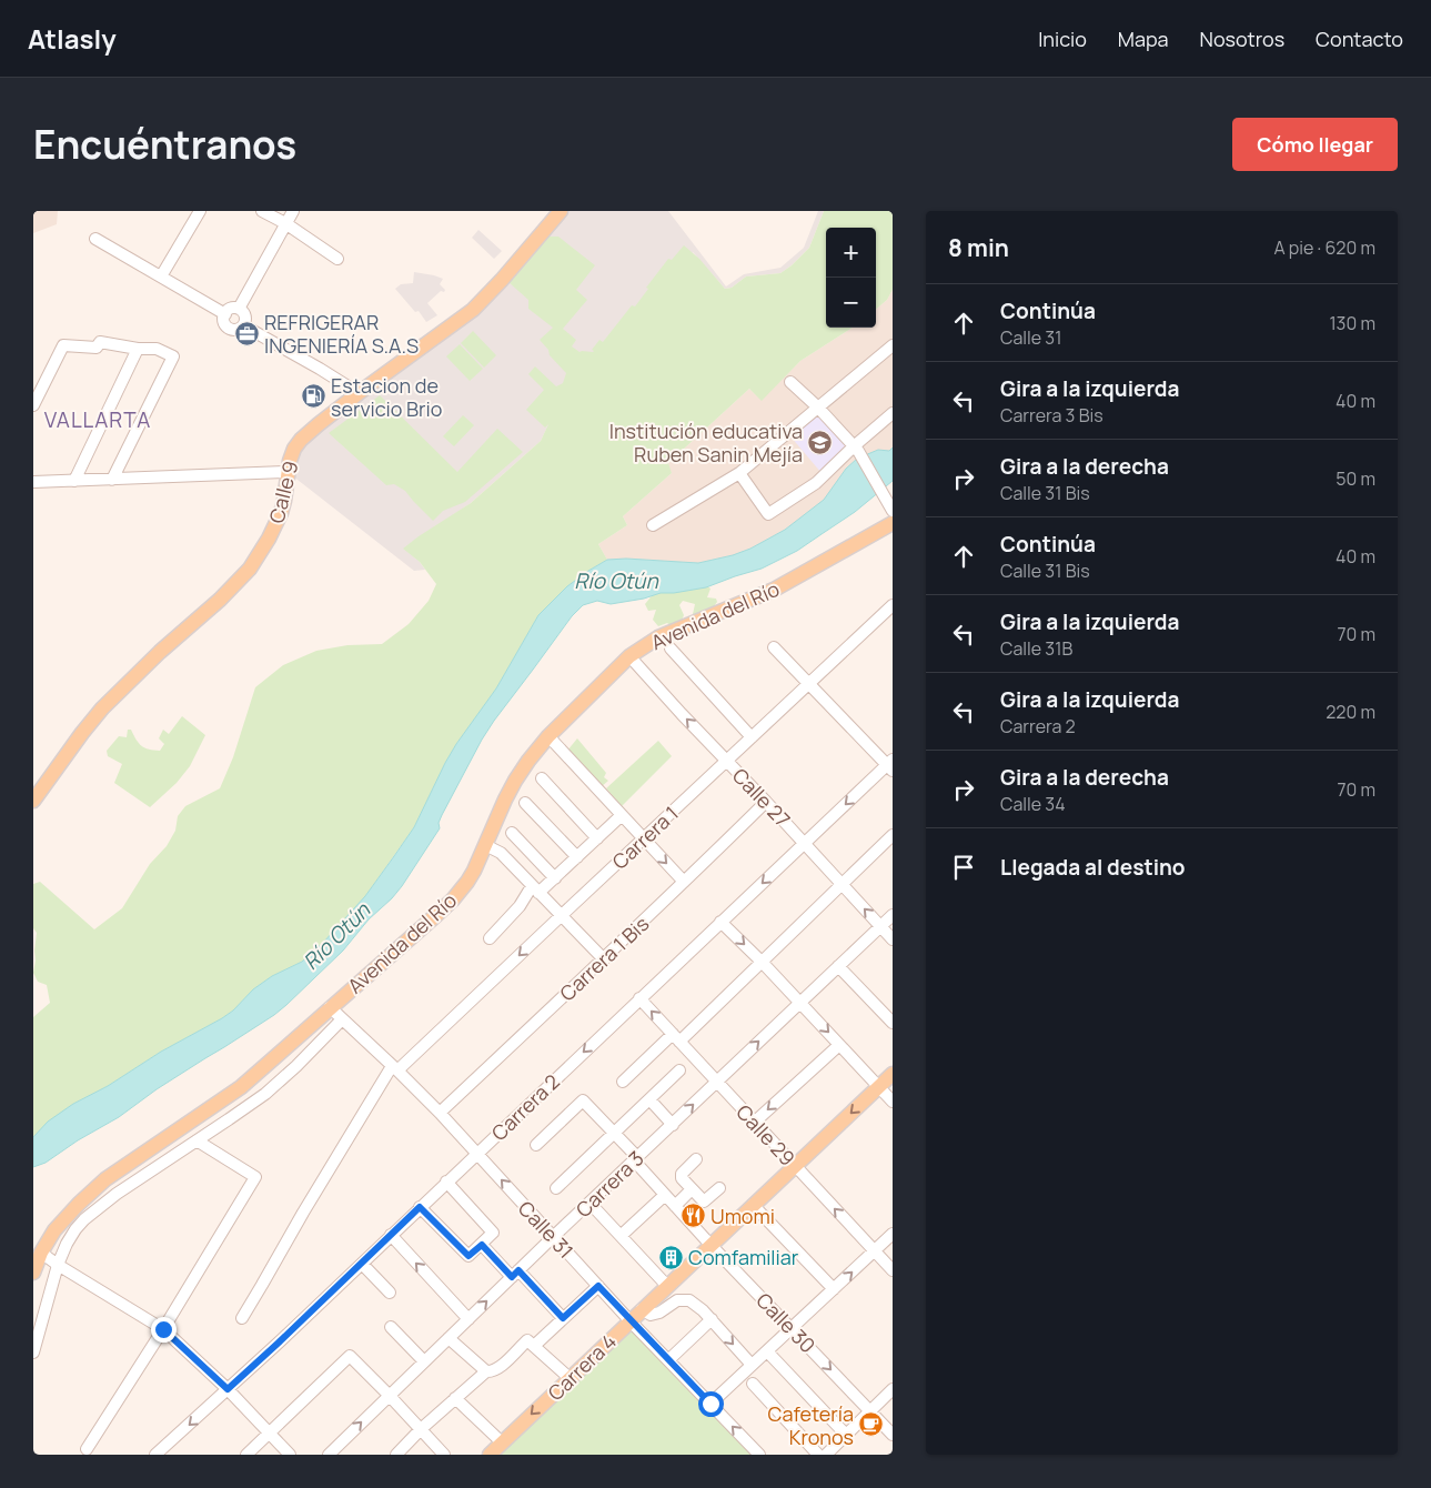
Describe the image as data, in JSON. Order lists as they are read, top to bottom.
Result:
{
  "streets": {
    "main road": ["Calle 9", "Avenida del Río", "Carrera 4"],
    "street": [
      "Calle 27",
      "Carrera 1",
      "Carrera 1 Bis",
      "Carrera 2",
      "Calle 29",
      "Carrera 3",
      "Calle 31",
      "Calle 30"
    ]
  },
  "crossings": [
    ["Avenida del Río", "Calle 27"],
    ["Avenida del Río", "Calle 31"],
    ["Calle 27", "Carrera 1"],
    ["Calle 27", "Carrera 1 Bis"],
    ["Calle 27", "Carrera 2"],
    ["Calle 27", "Carrera 3"],
    ["Carrera 1", "Calle 31"],
    ["Carrera 1 Bis", "Calle 31"],
    ["Carrera 2", "Calle 29"],
    ["Carrera 2", "Calle 31"],
    ["Calle 29", "Carrera 3"],
    ["Calle 29", "Carrera 4"],
    ["Carrera 3", "Calle 31"],
    ["Carrera 3", "Calle 30"],
    ["Calle 31", "Carrera 4"],
    ["Calle 30", "Carrera 4"]
  ],
  "one_way": ["Carrera 4"],
  "districts": ["VALLARTA"],
  "water": ["Río Otún"],
  "places": {
    "office": ["REFRIGERAR INGENIERÍA S.A.S"],
    "fuel station": ["Estacion de servicio Brio"],
    "school or university": ["Institución educativa Ruben Sanin Mejía"],
    "restaurant": ["Umomi"],
    "building": ["Comfamiliar"],
    "cafe": ["Cafetería Kronos"]
  },
  "page": {
    "header": "Atlasly",
    "nav": [
      "Inicio",
      "Mapa",
      "Nosotros",
      "Contacto"
    ],
    "title": "Encuéntranos",
    "buttons": "Cómo llegar",
    "heading": ["8 min", "A pie · 620 m"],
    "map_buttons": ["+", "−"],
    "list": [
      ["Continúa", "Calle 31", "130 m"],
      ["Gira a la izquierda", "Carrera 3 Bis", "40 m"],
      ["Gira a la derecha", "Calle 31 Bis", "50 m"],
      ["Continúa", "Calle 31 Bis", "40 m"],
      ["Gira a la izquierda", "Calle 31B", "70 m"],
      ["Gira a la izquierda", "Carrera 2", "220 m"],
      ["Gira a la derecha", "Calle 34", "70 m"],
      "Llegada al destino"
    ]
  }
}
